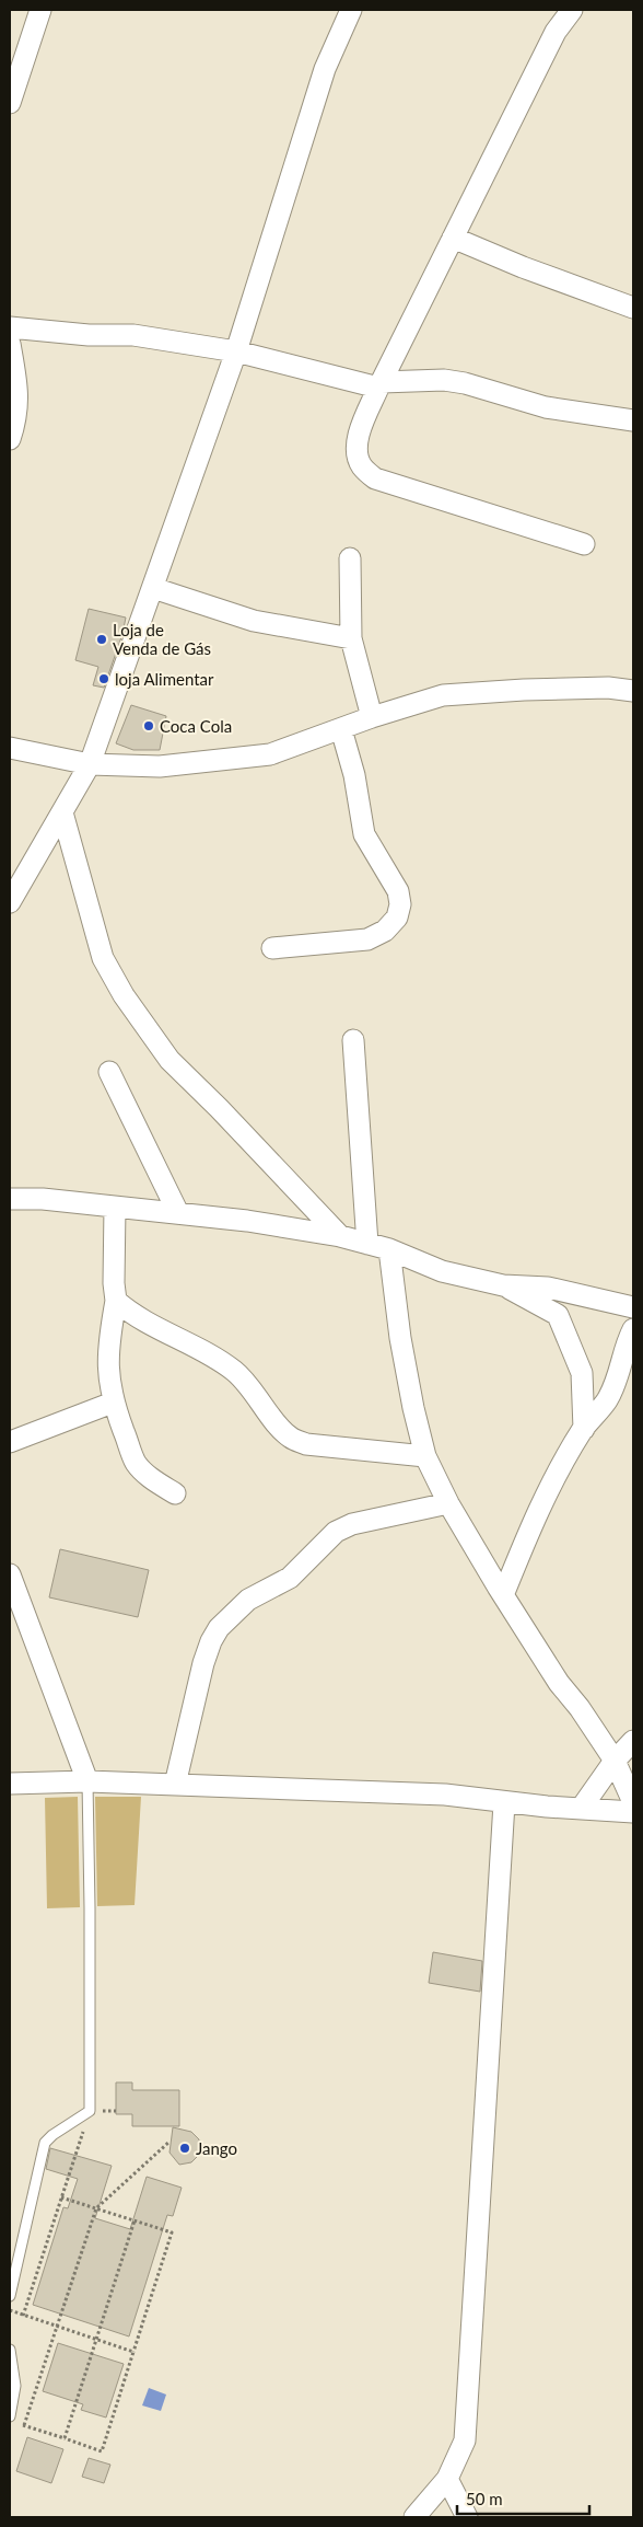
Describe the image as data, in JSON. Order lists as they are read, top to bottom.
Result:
{
  "places": [
    "Loja de Venda de Gás",
    "loja Alimentar",
    "Coca Cola",
    "Jango"
  ],
  "scale_bar": "50 m"
}
